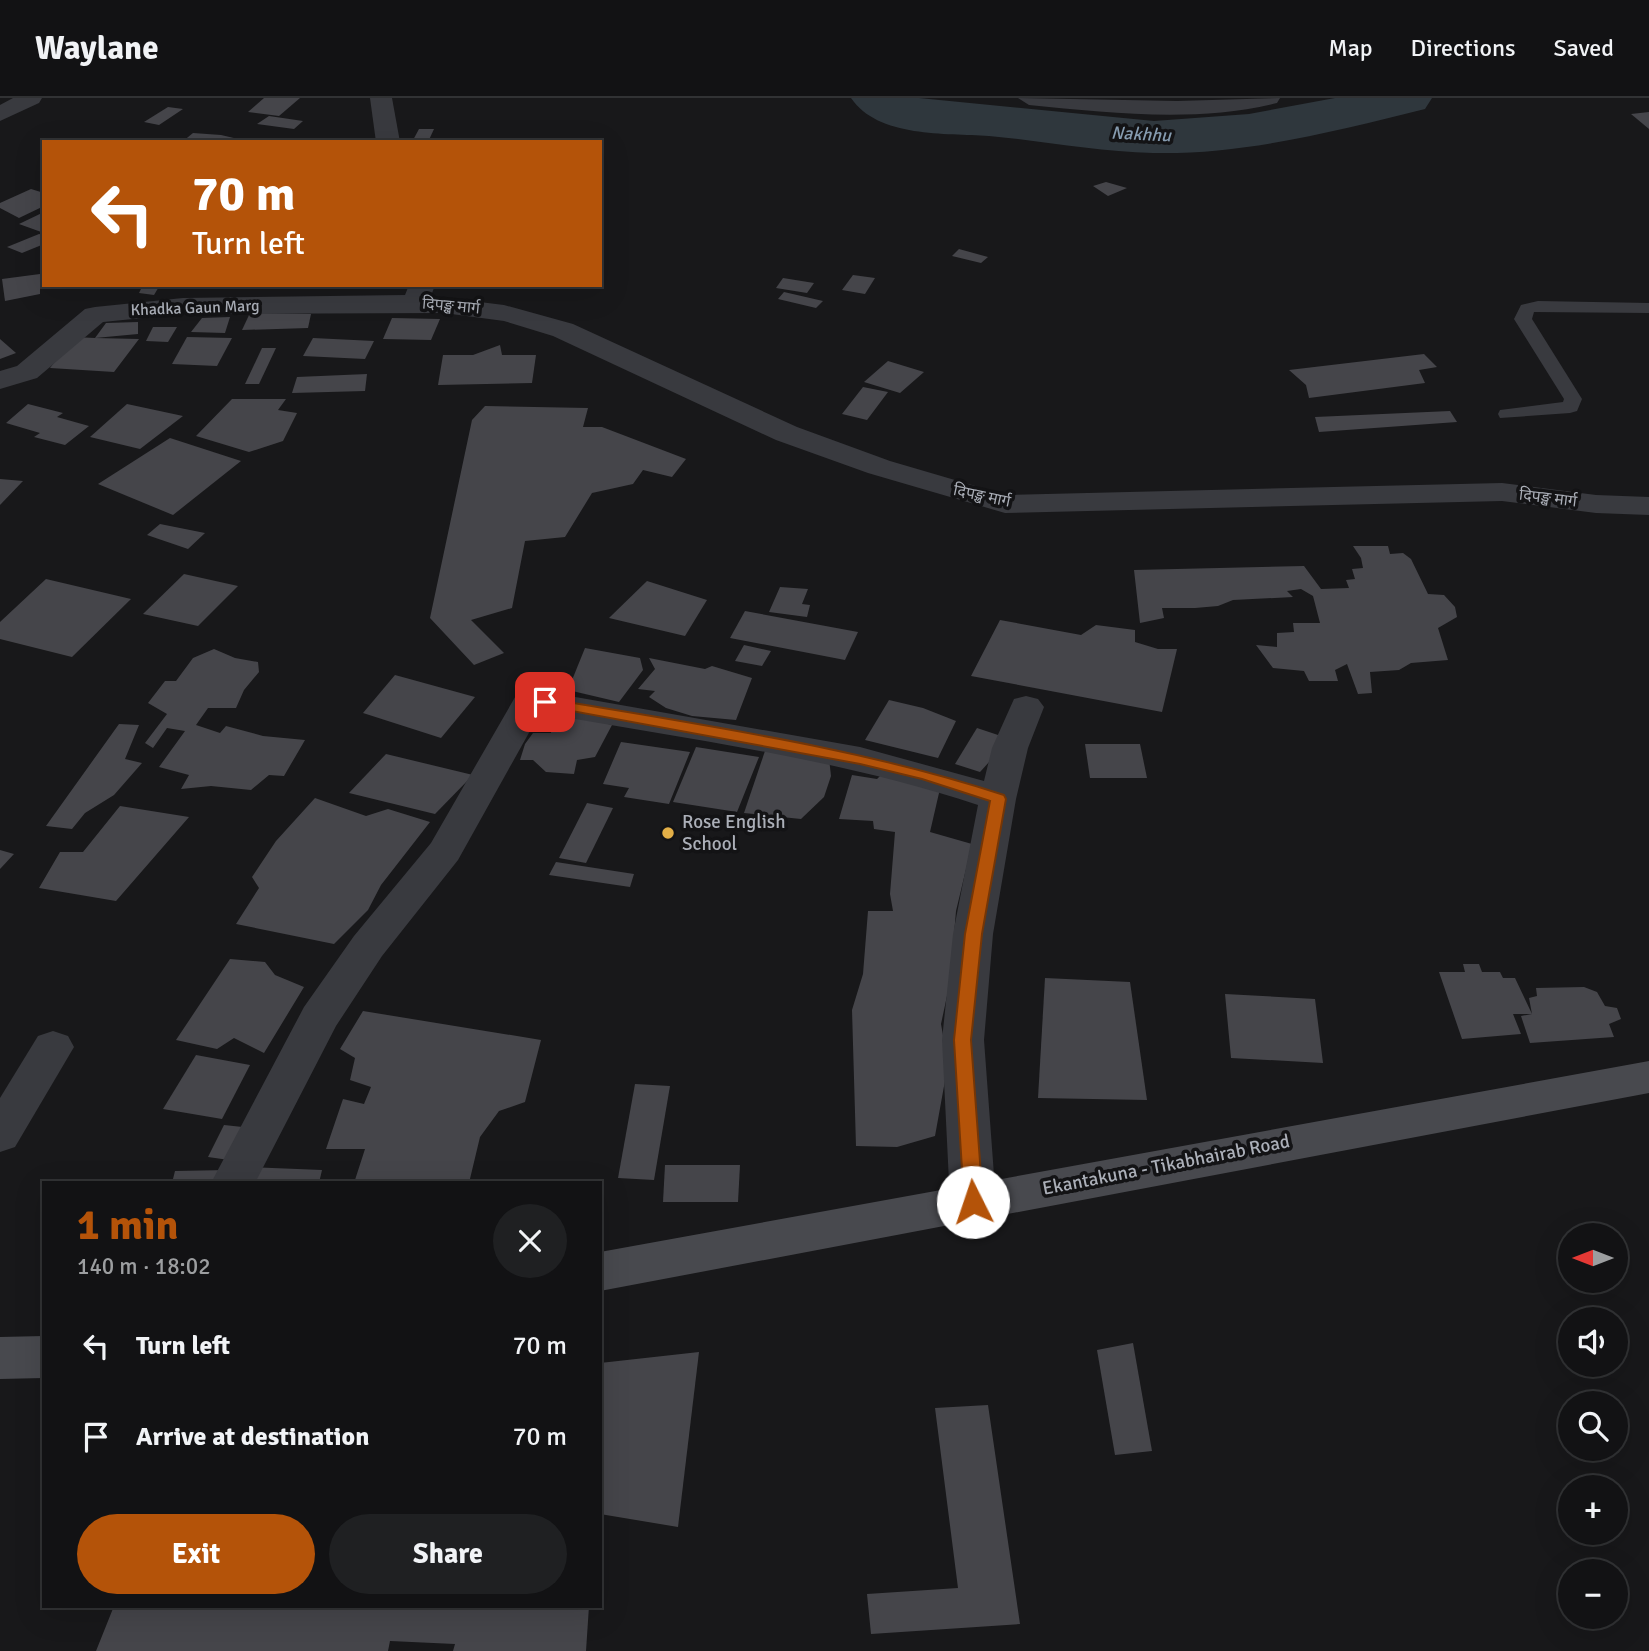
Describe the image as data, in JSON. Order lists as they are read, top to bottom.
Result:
{
  "streets": {
    "main road": ["Ekantakuna - Tikabhairab Road"],
    "street": ["दिपङ्ख मार्ग", "Khadka Gaun Marg"]
  },
  "crossings": [
    ["दिपङ्ख मार्ग", "Khadka Gaun Marg"]
  ],
  "water": ["Nakhhu"],
  "places": ["Rose English School"],
  "north": "left",
  "page": {
    "header": "Waylane",
    "nav": ["Map", "Directions", "Saved"],
    "turn": ["70 m", "Turn left"],
    "heading": ["1 min", "140 m · 18:02"],
    "map_buttons": ["+", "−"],
    "list": [
      {
        "name": "Turn left",
        "value": "70 m"
      },
      {
        "name": "Arrive at destination",
        "value": "70 m"
      }
    ],
    "buttons": ["Exit", "Share"]
  }
}
